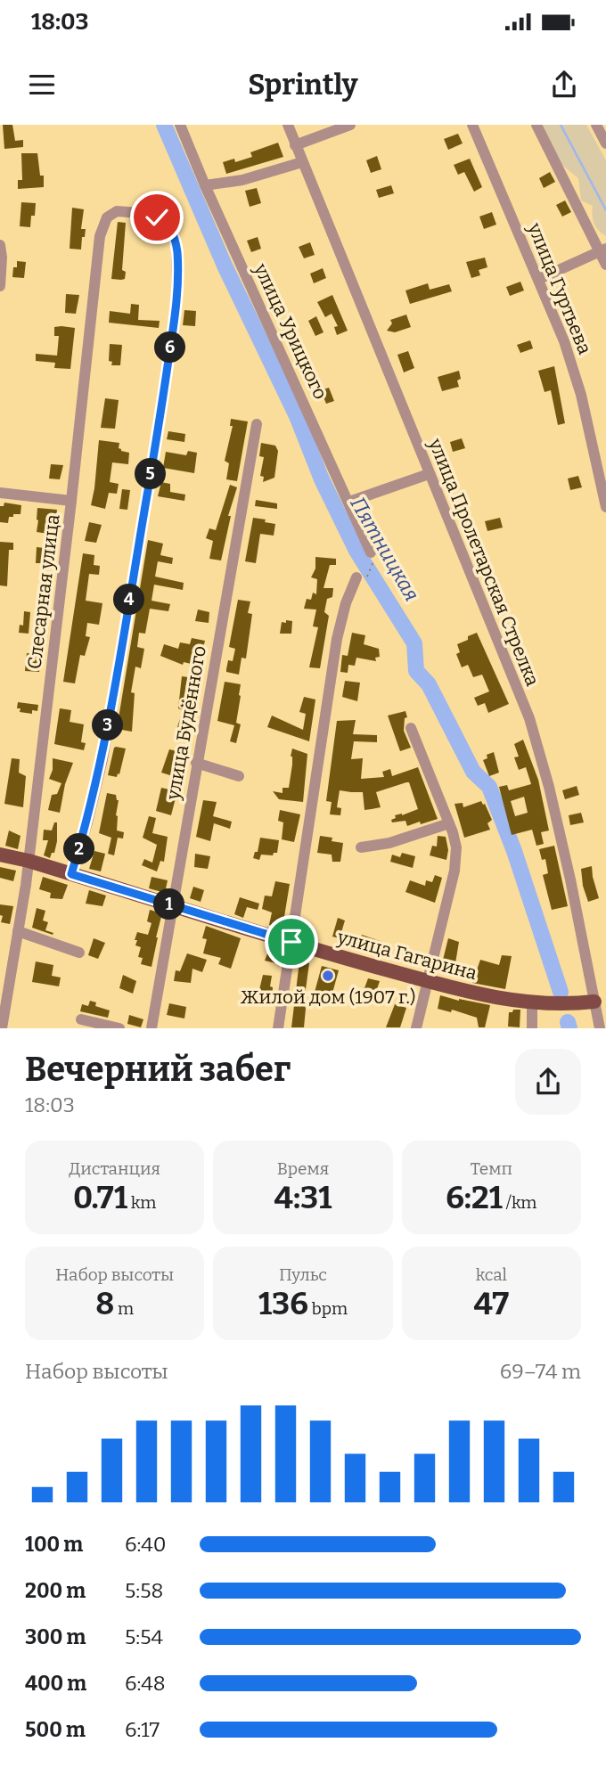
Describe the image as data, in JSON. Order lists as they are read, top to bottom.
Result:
{
  "streets": {
    "main road": ["улица Гагарина"],
    "street": [
      "улица Гуртьева",
      "улица Урицкого",
      "улица Пролетарская Стрелка",
      "Слесарная улица",
      "улица Будённого"
    ]
  },
  "crossings": [
    ["улица Пролетарская Стрелка", "улица Гагарина"],
    ["Слесарная улица", "улица Гагарина"],
    ["улица Будённого", "улица Гагарина"]
  ],
  "water": ["Пятницкая"],
  "places": ["Жилой дом (1907 г.)"],
  "page": {
    "status": "18:03",
    "header": "Sprintly",
    "pins": [
      "6",
      "5",
      "4",
      "3",
      "2",
      "1"
    ],
    "heading": ["Вечерний забег", "18:03"],
    "stats": [
      ["Дистанция", "0.71 km"],
      ["Время", "4:31"],
      ["Темп", "6:21 /km"],
      ["Набор высоты", "8 m"],
      ["Пульс", "136 bpm"],
      ["kcal", "47"]
    ],
    "chart": ["Набор высоты", "69–74 m"],
    "list": [
      {
        "name": "100 m",
        "note": "6:40"
      },
      {
        "name": "200 m",
        "note": "5:58"
      },
      {
        "name": "300 m",
        "note": "5:54"
      },
      {
        "name": "400 m",
        "note": "6:48"
      },
      {
        "name": "500 m",
        "note": "6:17"
      }
    ]
  }
}
